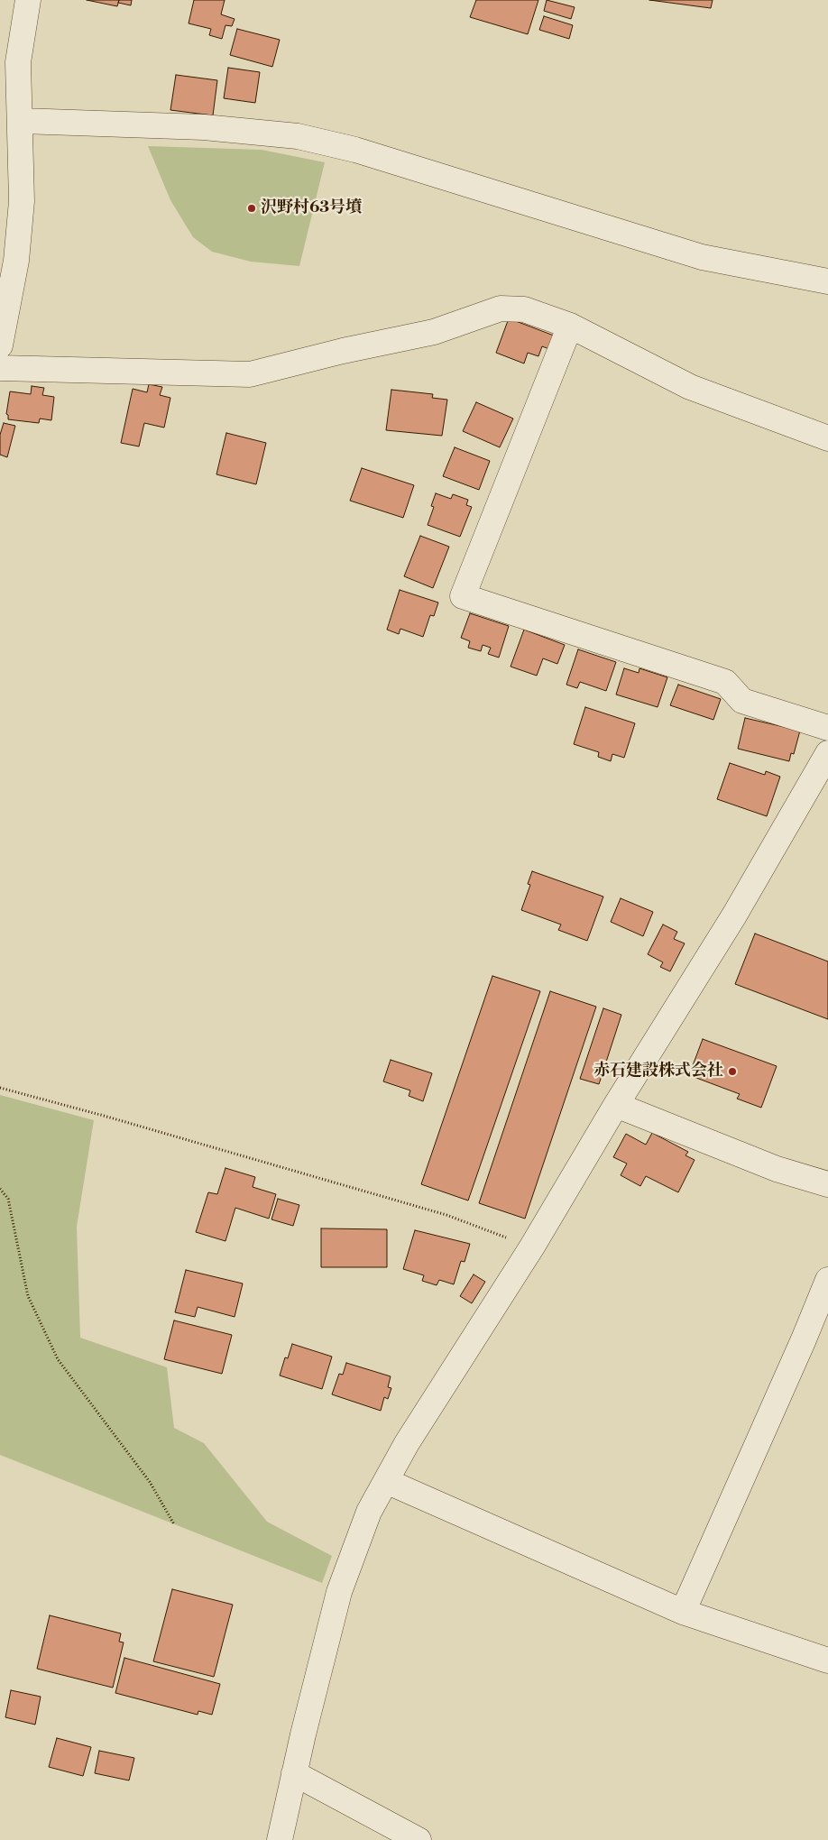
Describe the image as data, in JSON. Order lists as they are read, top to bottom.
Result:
{
  "places": ["沢野村63号墳", "赤石建設株式会社"]
}
